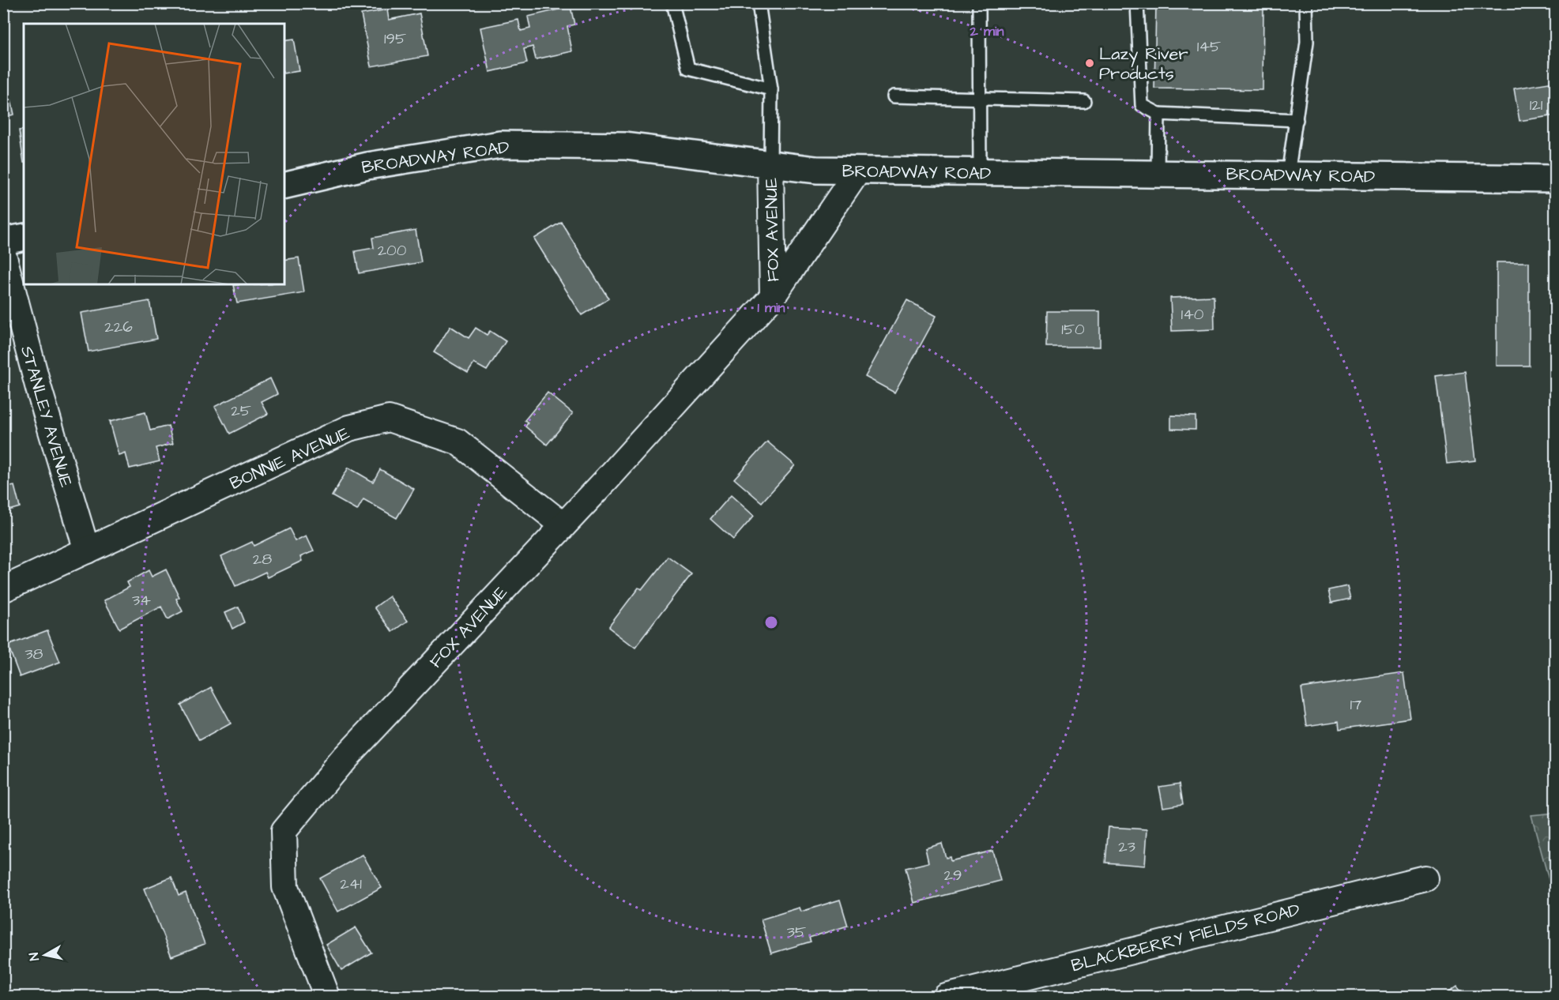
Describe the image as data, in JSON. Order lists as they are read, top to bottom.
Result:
{
  "streets": {
    "main road": ["BROADWAY ROAD"],
    "street": [
      "FOX AVENUE",
      "STANLEY AVENUE",
      "BONNIE AVENUE",
      "BLACKBERRY FIELDS ROAD"
    ]
  },
  "crossings": [
    ["BROADWAY ROAD", "FOX AVENUE"],
    ["FOX AVENUE", "BONNIE AVENUE"],
    ["STANLEY AVENUE", "BONNIE AVENUE"]
  ],
  "places": ["Lazy River Products"],
  "house_numbers": [
    "195",
    "145",
    "121",
    "200",
    "140",
    "226",
    "150",
    "25",
    "28",
    "34",
    "38",
    "17",
    "23",
    "29",
    "241",
    "35"
  ],
  "north": "left",
  "rings": ["2 min", "1 min"]
}
